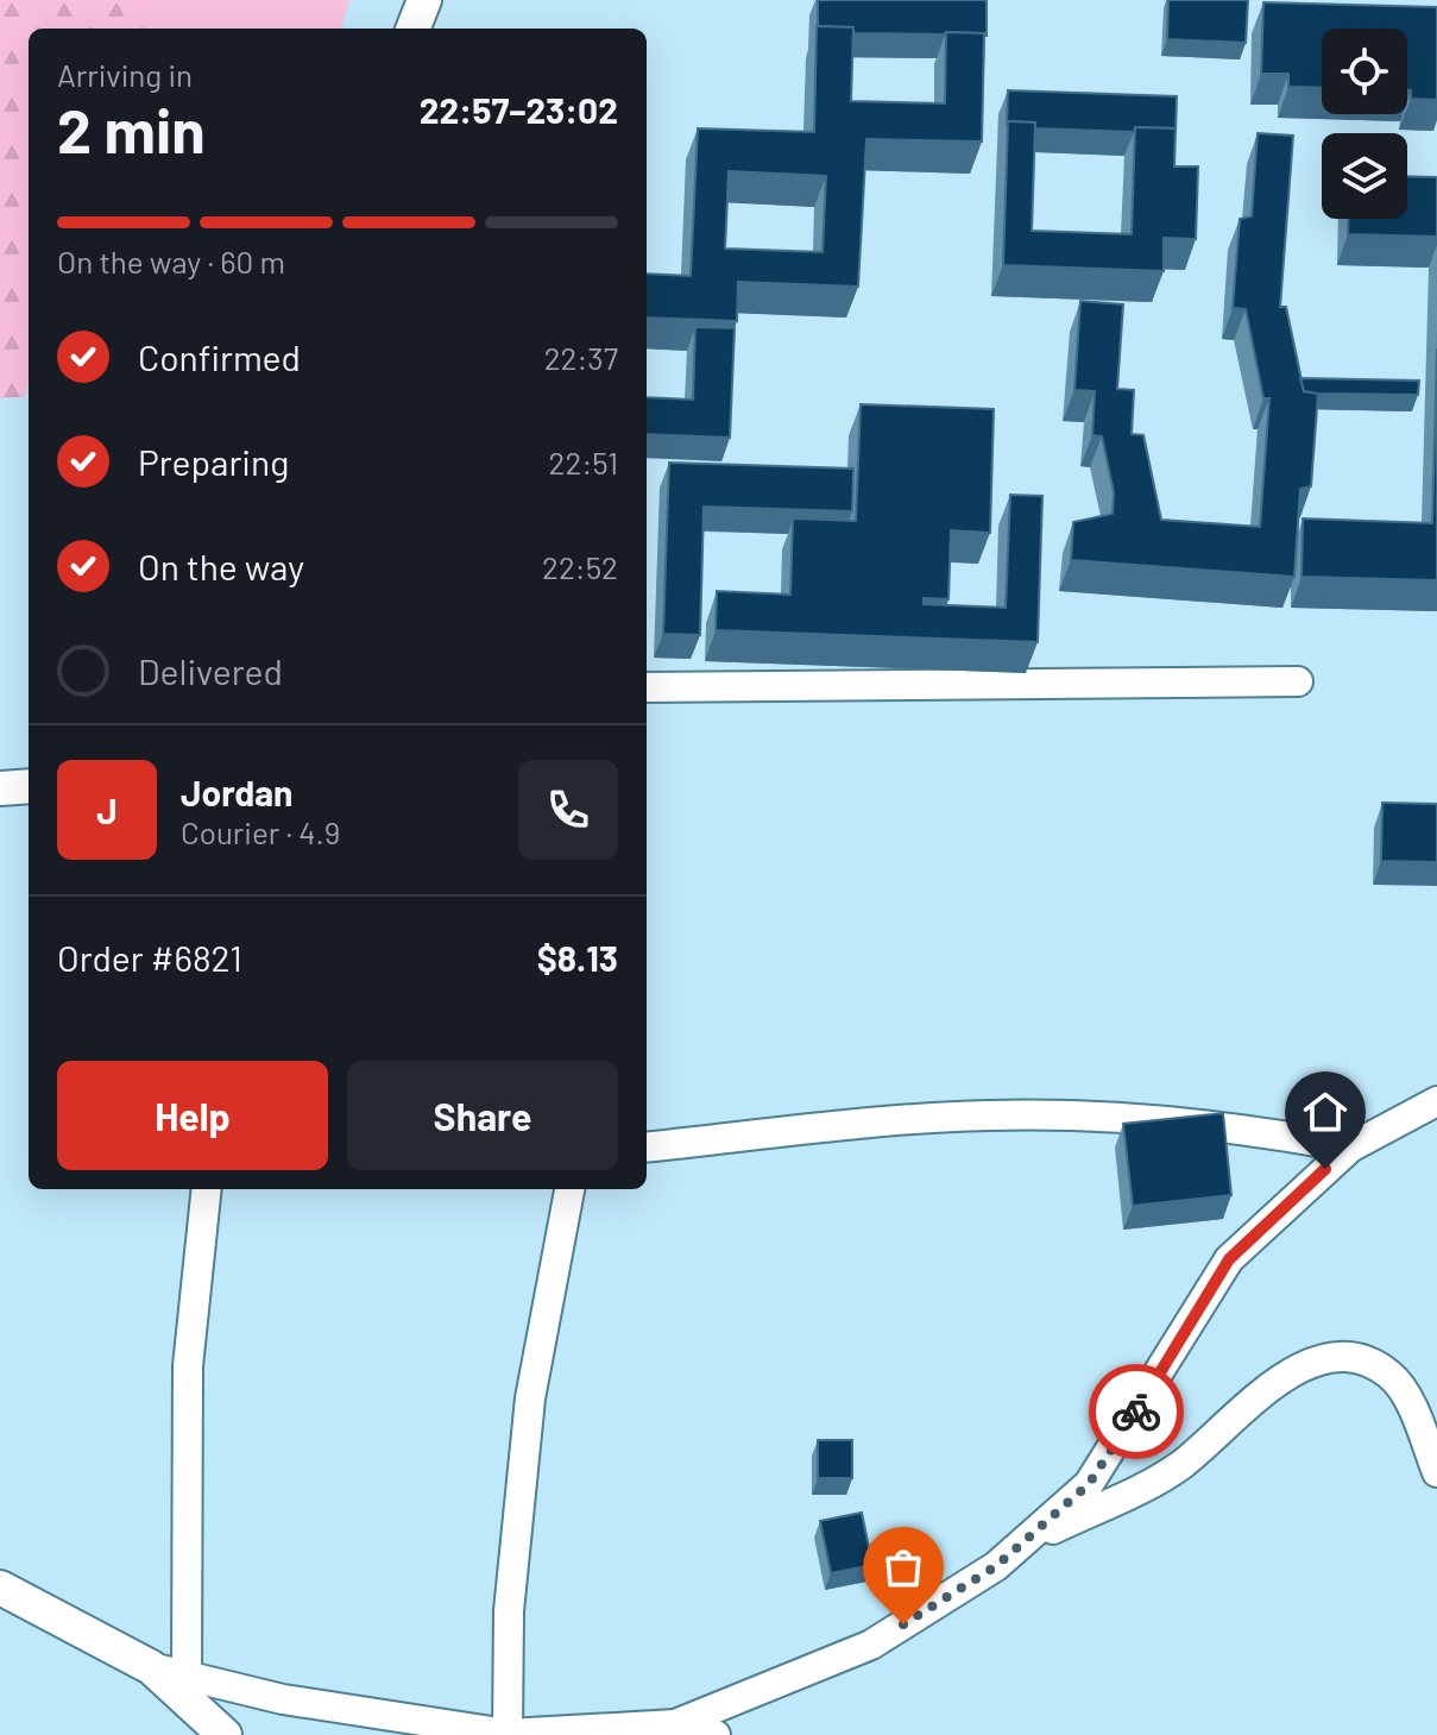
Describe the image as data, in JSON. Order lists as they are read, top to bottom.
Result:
{
  "page": {
    "heading": ["2 min", "Arriving in", "22:57–23:02"],
    "panel": [
      "Jordan",
      "Courier · 4.9",
      "Order #6821",
      "$8.13"
    ],
    "bar": "On the way · 60 m",
    "list": [
      ["Confirmed", "22:37"],
      ["Preparing", "22:51"],
      ["On the way", "22:52"],
      "Delivered"
    ],
    "round": "J",
    "buttons": ["Help", "Share"]
  }
}
